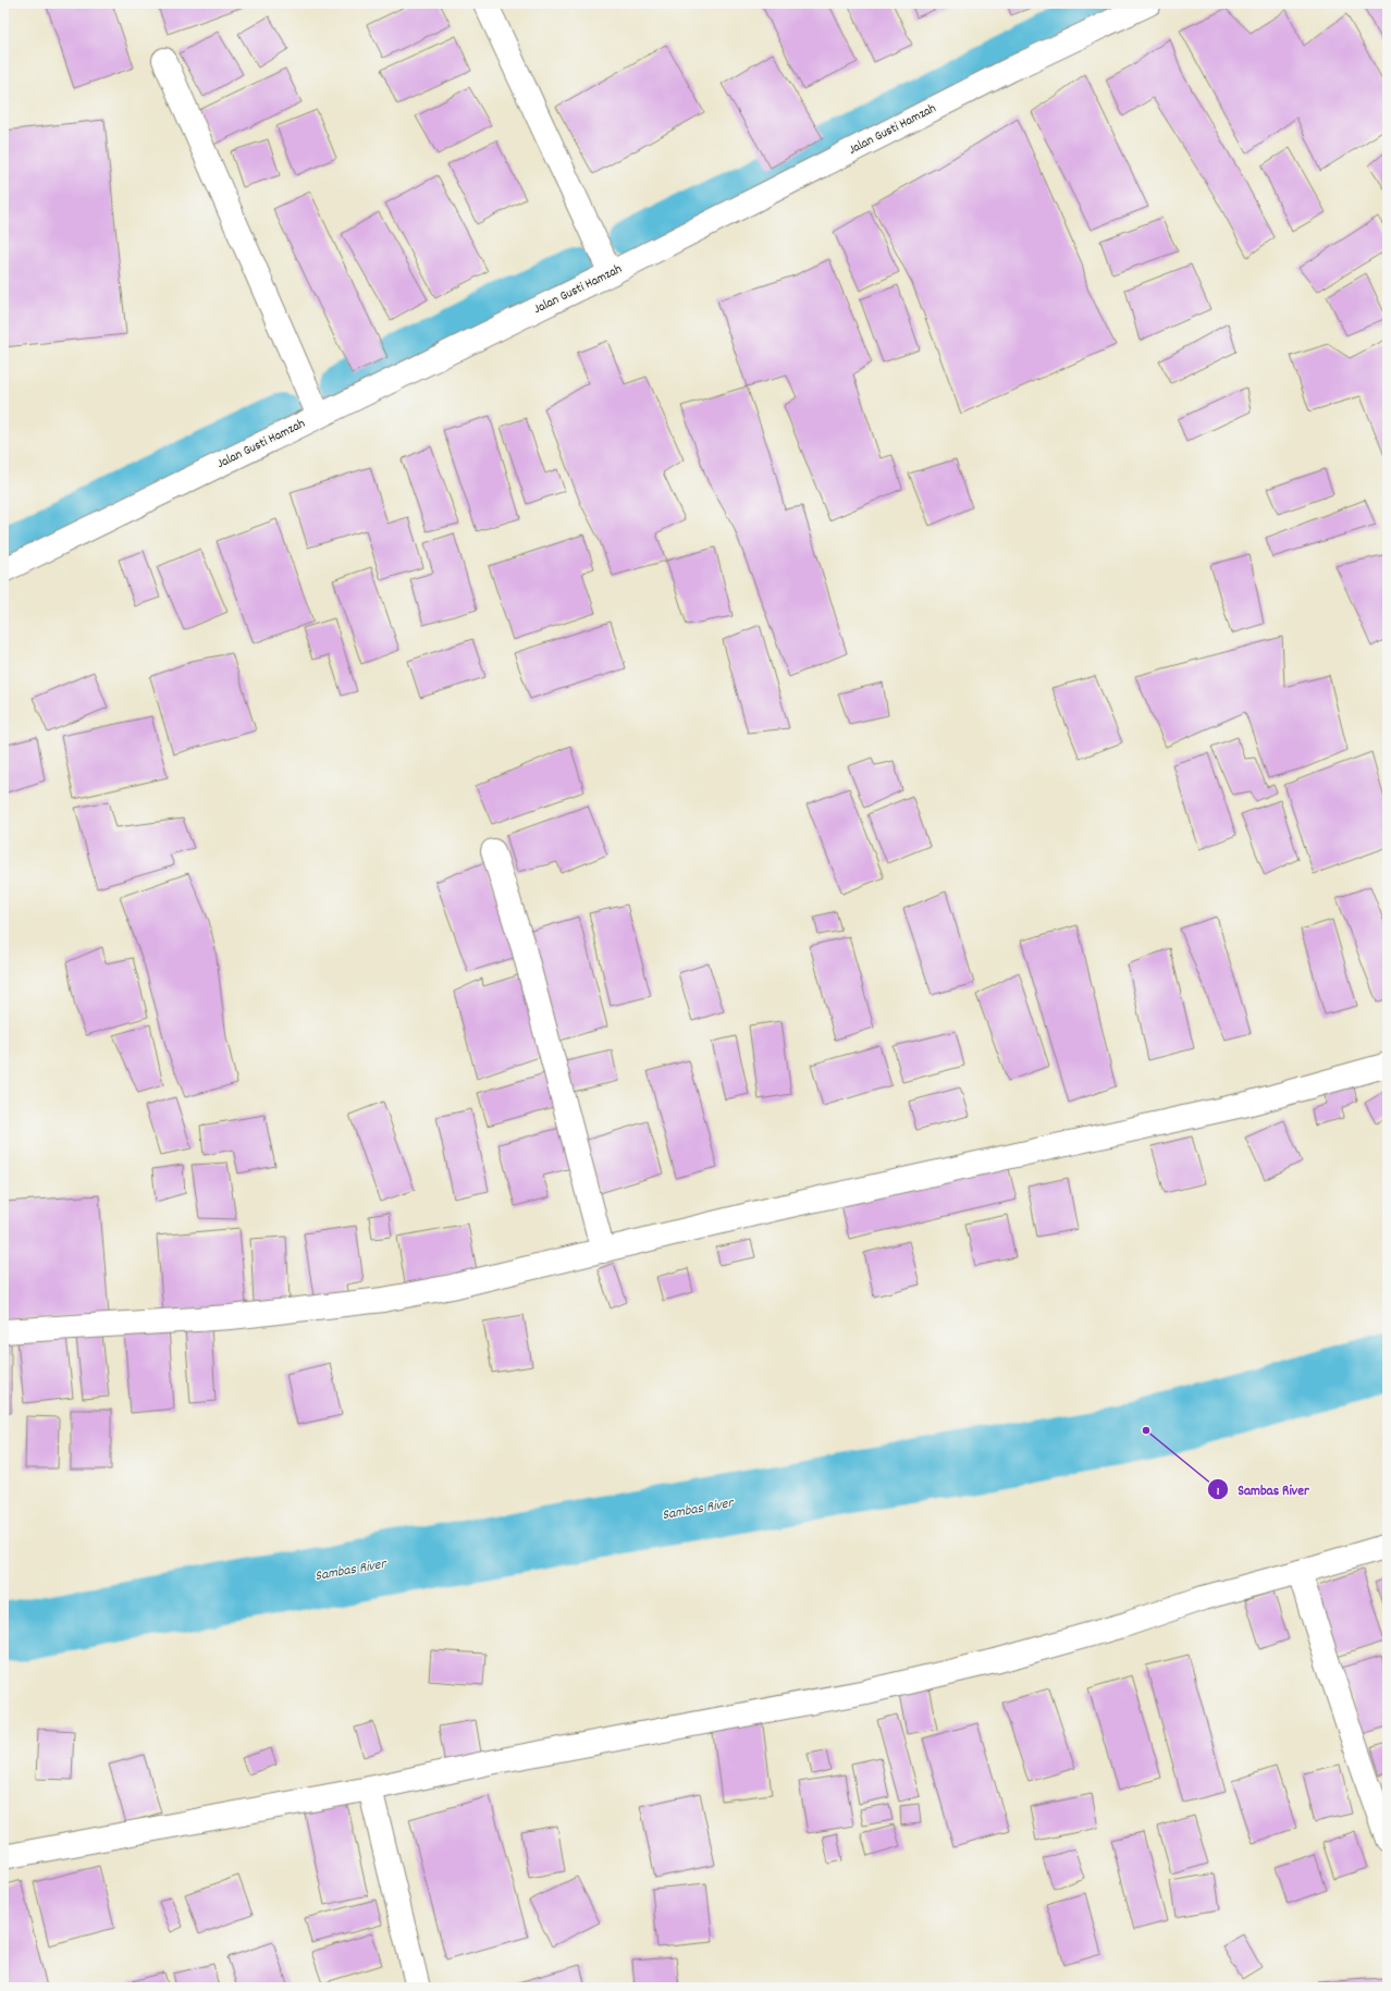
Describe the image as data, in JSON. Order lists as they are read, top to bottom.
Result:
{
  "streets": {
    "street": ["Jalan Gusti Hamzah"]
  },
  "water": ["Sambas River"],
  "places": ["Sambas River"]
}
